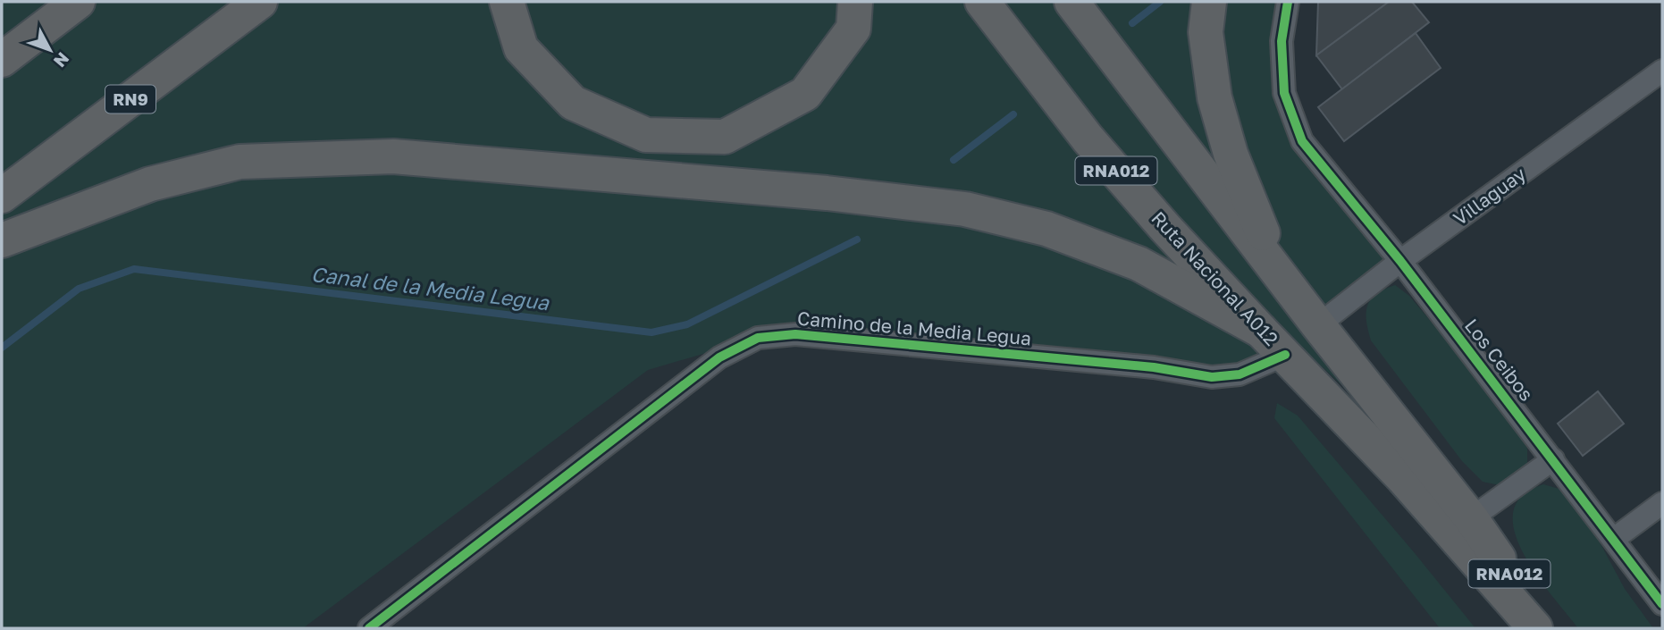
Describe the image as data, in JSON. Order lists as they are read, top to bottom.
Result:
{
  "streets": {
    "highway": ["RN9", "RNA012", "Ruta Nacional A012"],
    "street": ["Villaguay", "Camino de la Media Legua", "Los Ceibos"]
  },
  "crossings": [
    ["Villaguay", "Ruta Nacional A012"],
    ["Villaguay", "Los Ceibos"],
    ["Ruta Nacional A012", "Camino de la Media Legua"]
  ],
  "water": ["Canal de la Media Legua"],
  "north": "bottom right"
}
